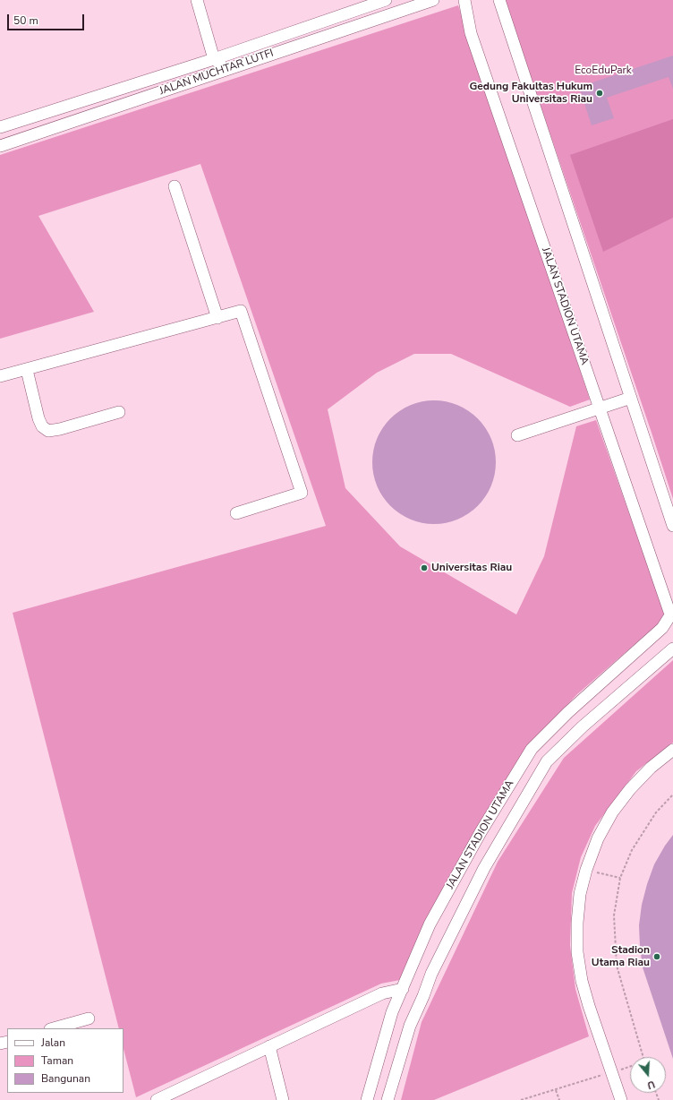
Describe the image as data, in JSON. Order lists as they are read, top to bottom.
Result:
{
  "streets": {
    "street": ["JALAN MUCHTAR LUTFI", "JALAN STADION UTAMA"]
  },
  "parks": ["EcoEduPark"],
  "places": ["Gedung Fakultas Hukum Universitas Riau", "Universitas Riau", "Stadion Utama Riau"],
  "legend": ["Jalan", "Taman", "Bangunan"],
  "scale_bar": "50 m",
  "north": "bottom"
}
